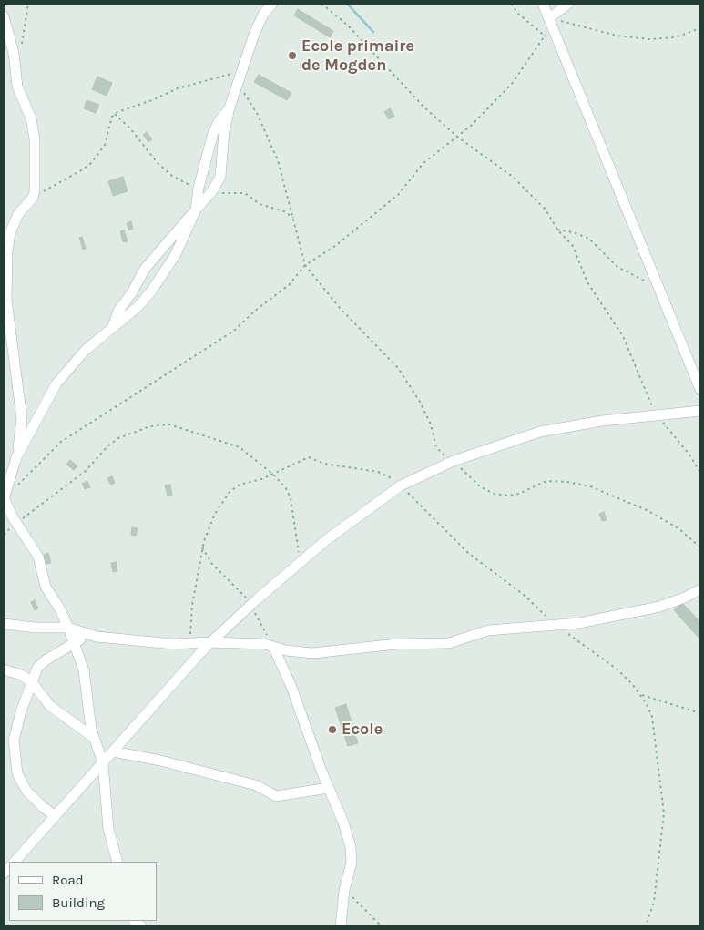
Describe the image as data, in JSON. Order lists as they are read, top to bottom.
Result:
{
  "places": ["Ecole primaire de Mogden", "Ecole"],
  "legend": ["Road", "Building"]
}
